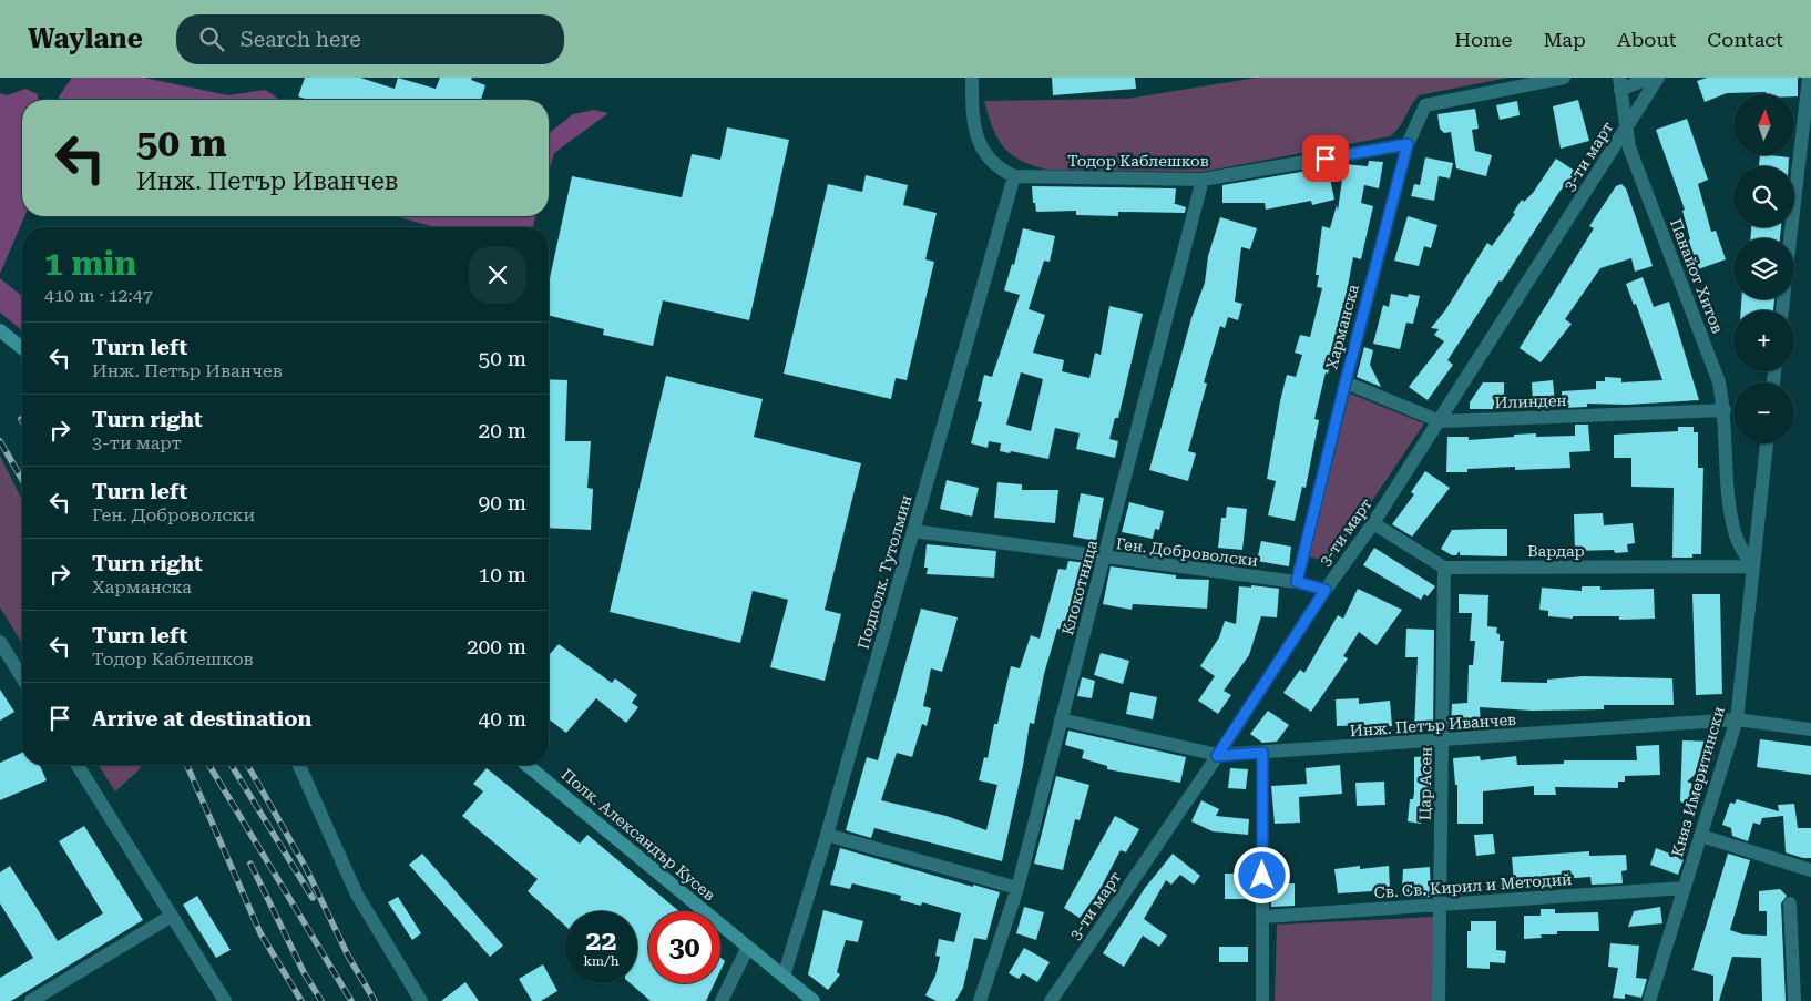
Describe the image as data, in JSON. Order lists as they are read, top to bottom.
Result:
{
  "streets": {
    "street": [
      "3-ти март",
      "Тодор Каблешков",
      "Панайот Хитов",
      "Харманска",
      "Илинден",
      "Вардар",
      "Ген. Доброволски",
      "Подполк. Тутолмин",
      "Клокотница",
      "Инж. Петър Иванчев",
      "Княз Имеритински",
      "Цар Асен",
      "Полк. Александър Кусев",
      "Св. Св. Кирил и Методий"
    ]
  },
  "crossings": [
    ["3-ти март", "Панайот Хитов"],
    ["3-ти март", "Илинден"],
    ["3-ти март", "Ген. Доброволски"],
    ["3-ти март", "Инж. Петър Иванчев"],
    ["Тодор Каблешков", "Харманска"],
    ["Тодор Каблешков", "Подполк. Тутолмин"],
    ["Тодор Каблешков", "Клокотница"],
    ["Панайот Хитов", "Илинден"],
    ["Панайот Хитов", "Вардар"],
    ["Панайот Хитов", "Княз Имеритински"],
    ["Харманска", "Илинден"],
    ["Харманска", "Ген. Доброволски"],
    ["Вардар", "Княз Имеритински"],
    ["Вардар", "Цар Асен"],
    ["Ген. Доброволски", "Подполк. Тутолмин"],
    ["Ген. Доброволски", "Клокотница"],
    ["Подполк. Тутолмин", "Полк. Александър Кусев"],
    ["Клокотница", "Инж. Петър Иванчев"],
    ["Инж. Петър Иванчев", "Княз Имеритински"],
    ["Инж. Петър Иванчев", "Цар Асен"],
    ["Княз Имеритински", "Св. Св. Кирил и Методий"],
    ["Цар Асен", "Св. Св. Кирил и Методий"]
  ],
  "north": "top",
  "page": {
    "header": "Waylane",
    "search": "Search here",
    "nav": [
      "Home",
      "Map",
      "About",
      "Contact"
    ],
    "map_buttons": ["+", "−"],
    "turn": ["50 m", "Инж. Петър Иванчев"],
    "heading": ["1 min", "410 m · 12:47"],
    "list": [
      {
        "name": "Turn left",
        "note": "Инж. Петър Иванчев",
        "value": "50 m"
      },
      {
        "name": "Turn right",
        "note": "3-ти март",
        "value": "20 m"
      },
      {
        "name": "Turn left",
        "note": "Ген. Доброволски",
        "value": "90 m"
      },
      {
        "name": "Turn right",
        "note": "Харманска",
        "value": "10 m"
      },
      {
        "name": "Turn left",
        "note": "Тодор Каблешков",
        "value": "200 m"
      },
      {
        "name": "Arrive at destination",
        "value": "40 m"
      }
    ],
    "speed": "22 km/h",
    "limit": "30"
  }
}
